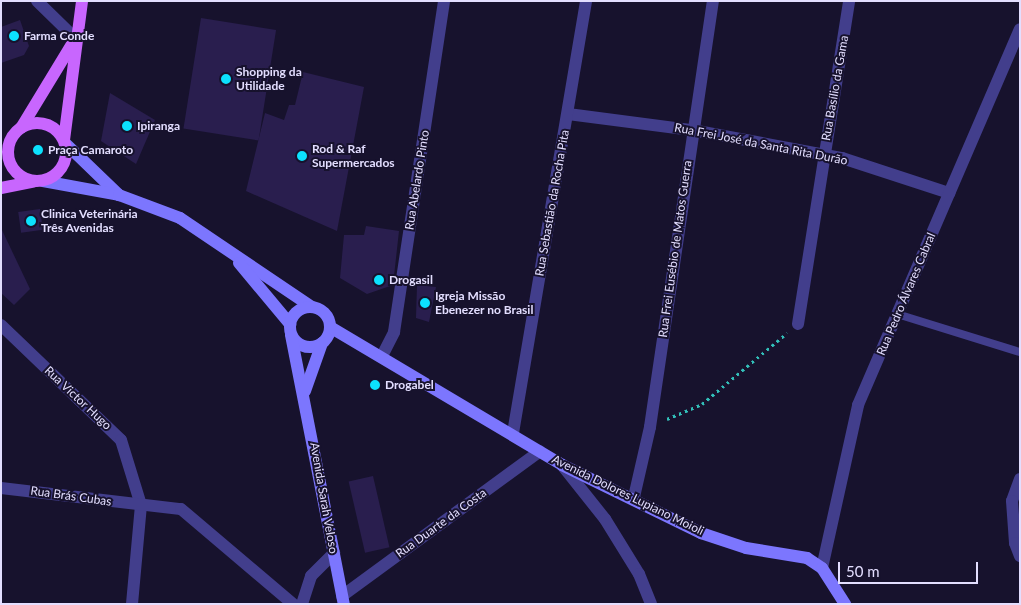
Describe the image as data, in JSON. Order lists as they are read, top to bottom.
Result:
{
  "streets": {
    "main road": ["Avenida Dolores Lupiano Moioli", "Avenida Sarah Veloso"],
    "street": [
      "Rua Basílio da Gama",
      "Rua Frei José da Santa Rita Durão",
      "Rua Abelardo Pinto",
      "Rua Sebastião da Rocha Pita",
      "Rua Frei Eusébio de Matos Guerra",
      "Rua Pedro Álvares Cabral",
      "Rua Victor Hugo",
      "Rua Brás Cubas",
      "Rua Duarte da Costa"
    ]
  },
  "crossings": [
    ["Rua Basílio da Gama", "Rua Frei José da Santa Rita Durão"],
    ["Rua Frei José da Santa Rita Durão", "Rua Sebastião da Rocha Pita"],
    ["Rua Frei José da Santa Rita Durão", "Rua Frei Eusébio de Matos Guerra"],
    ["Rua Frei José da Santa Rita Durão", "Rua Pedro Álvares Cabral"],
    ["Rua Abelardo Pinto", "Avenida Dolores Lupiano Moioli"],
    ["Rua Sebastião da Rocha Pita", "Avenida Dolores Lupiano Moioli"],
    ["Rua Frei Eusébio de Matos Guerra", "Avenida Dolores Lupiano Moioli"],
    ["Rua Pedro Álvares Cabral", "Avenida Dolores Lupiano Moioli"],
    ["Rua Victor Hugo", "Rua Brás Cubas"],
    ["Avenida Dolores Lupiano Moioli", "Avenida Sarah Veloso"],
    ["Avenida Dolores Lupiano Moioli", "Rua Duarte da Costa"],
    ["Avenida Sarah Veloso", "Rua Duarte da Costa"]
  ],
  "places": [
    "Farma Conde",
    "Shopping da Utilidade",
    "Ipiranga",
    "Praça Camaroto",
    "Rod & Raf Supermercados",
    "Clinica Veterinária Três Avenidas",
    "Drogasil",
    "Igreja Missão Ebenezer no Brasil",
    "Drogabel"
  ],
  "scale_bar": "50 m"
}
